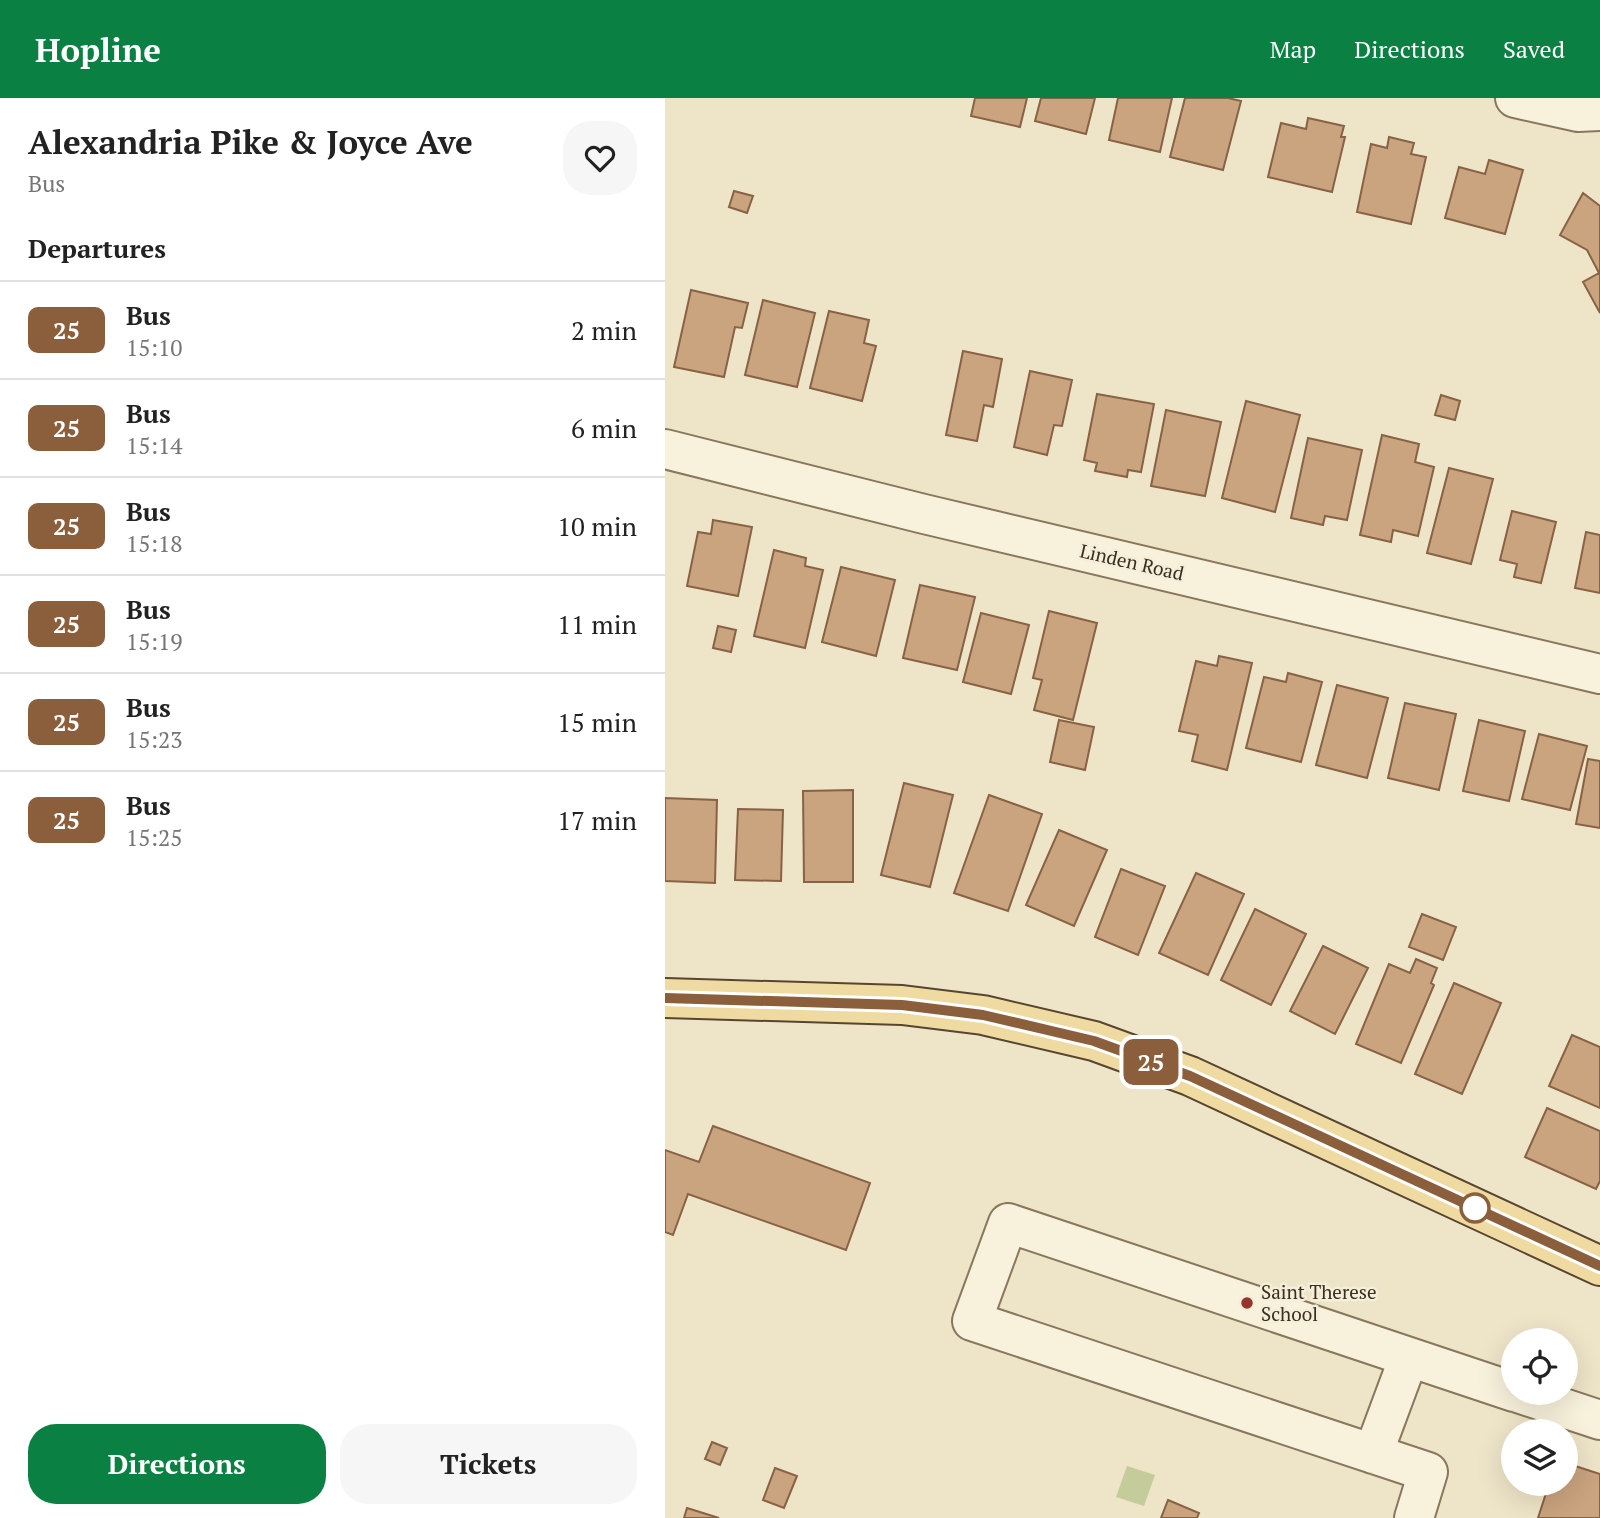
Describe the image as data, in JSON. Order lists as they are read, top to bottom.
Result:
{
  "streets": {
    "street": ["Linden Road"]
  },
  "places": ["Saint Therese School"],
  "lines": ["bus line 25"],
  "page": {
    "header": "Hopline",
    "nav": ["Map", "Directions", "Saved"],
    "heading": [
      ["Alexandria Pike & Joyce Ave", "Bus"],
      "Departures"
    ],
    "on_map": "25",
    "list": [
      {
        "mark": "25",
        "name": "Bus",
        "note": "15:10",
        "value": "2 min"
      },
      {
        "mark": "25",
        "name": "Bus",
        "note": "15:14",
        "value": "6 min"
      },
      {
        "mark": "25",
        "name": "Bus",
        "note": "15:18",
        "value": "10 min"
      },
      {
        "mark": "25",
        "name": "Bus",
        "note": "15:19",
        "value": "11 min"
      },
      {
        "mark": "25",
        "name": "Bus",
        "note": "15:23",
        "value": "15 min"
      },
      {
        "mark": "25",
        "name": "Bus",
        "note": "15:25",
        "value": "17 min"
      }
    ],
    "buttons": ["Directions", "Tickets"]
  }
}
